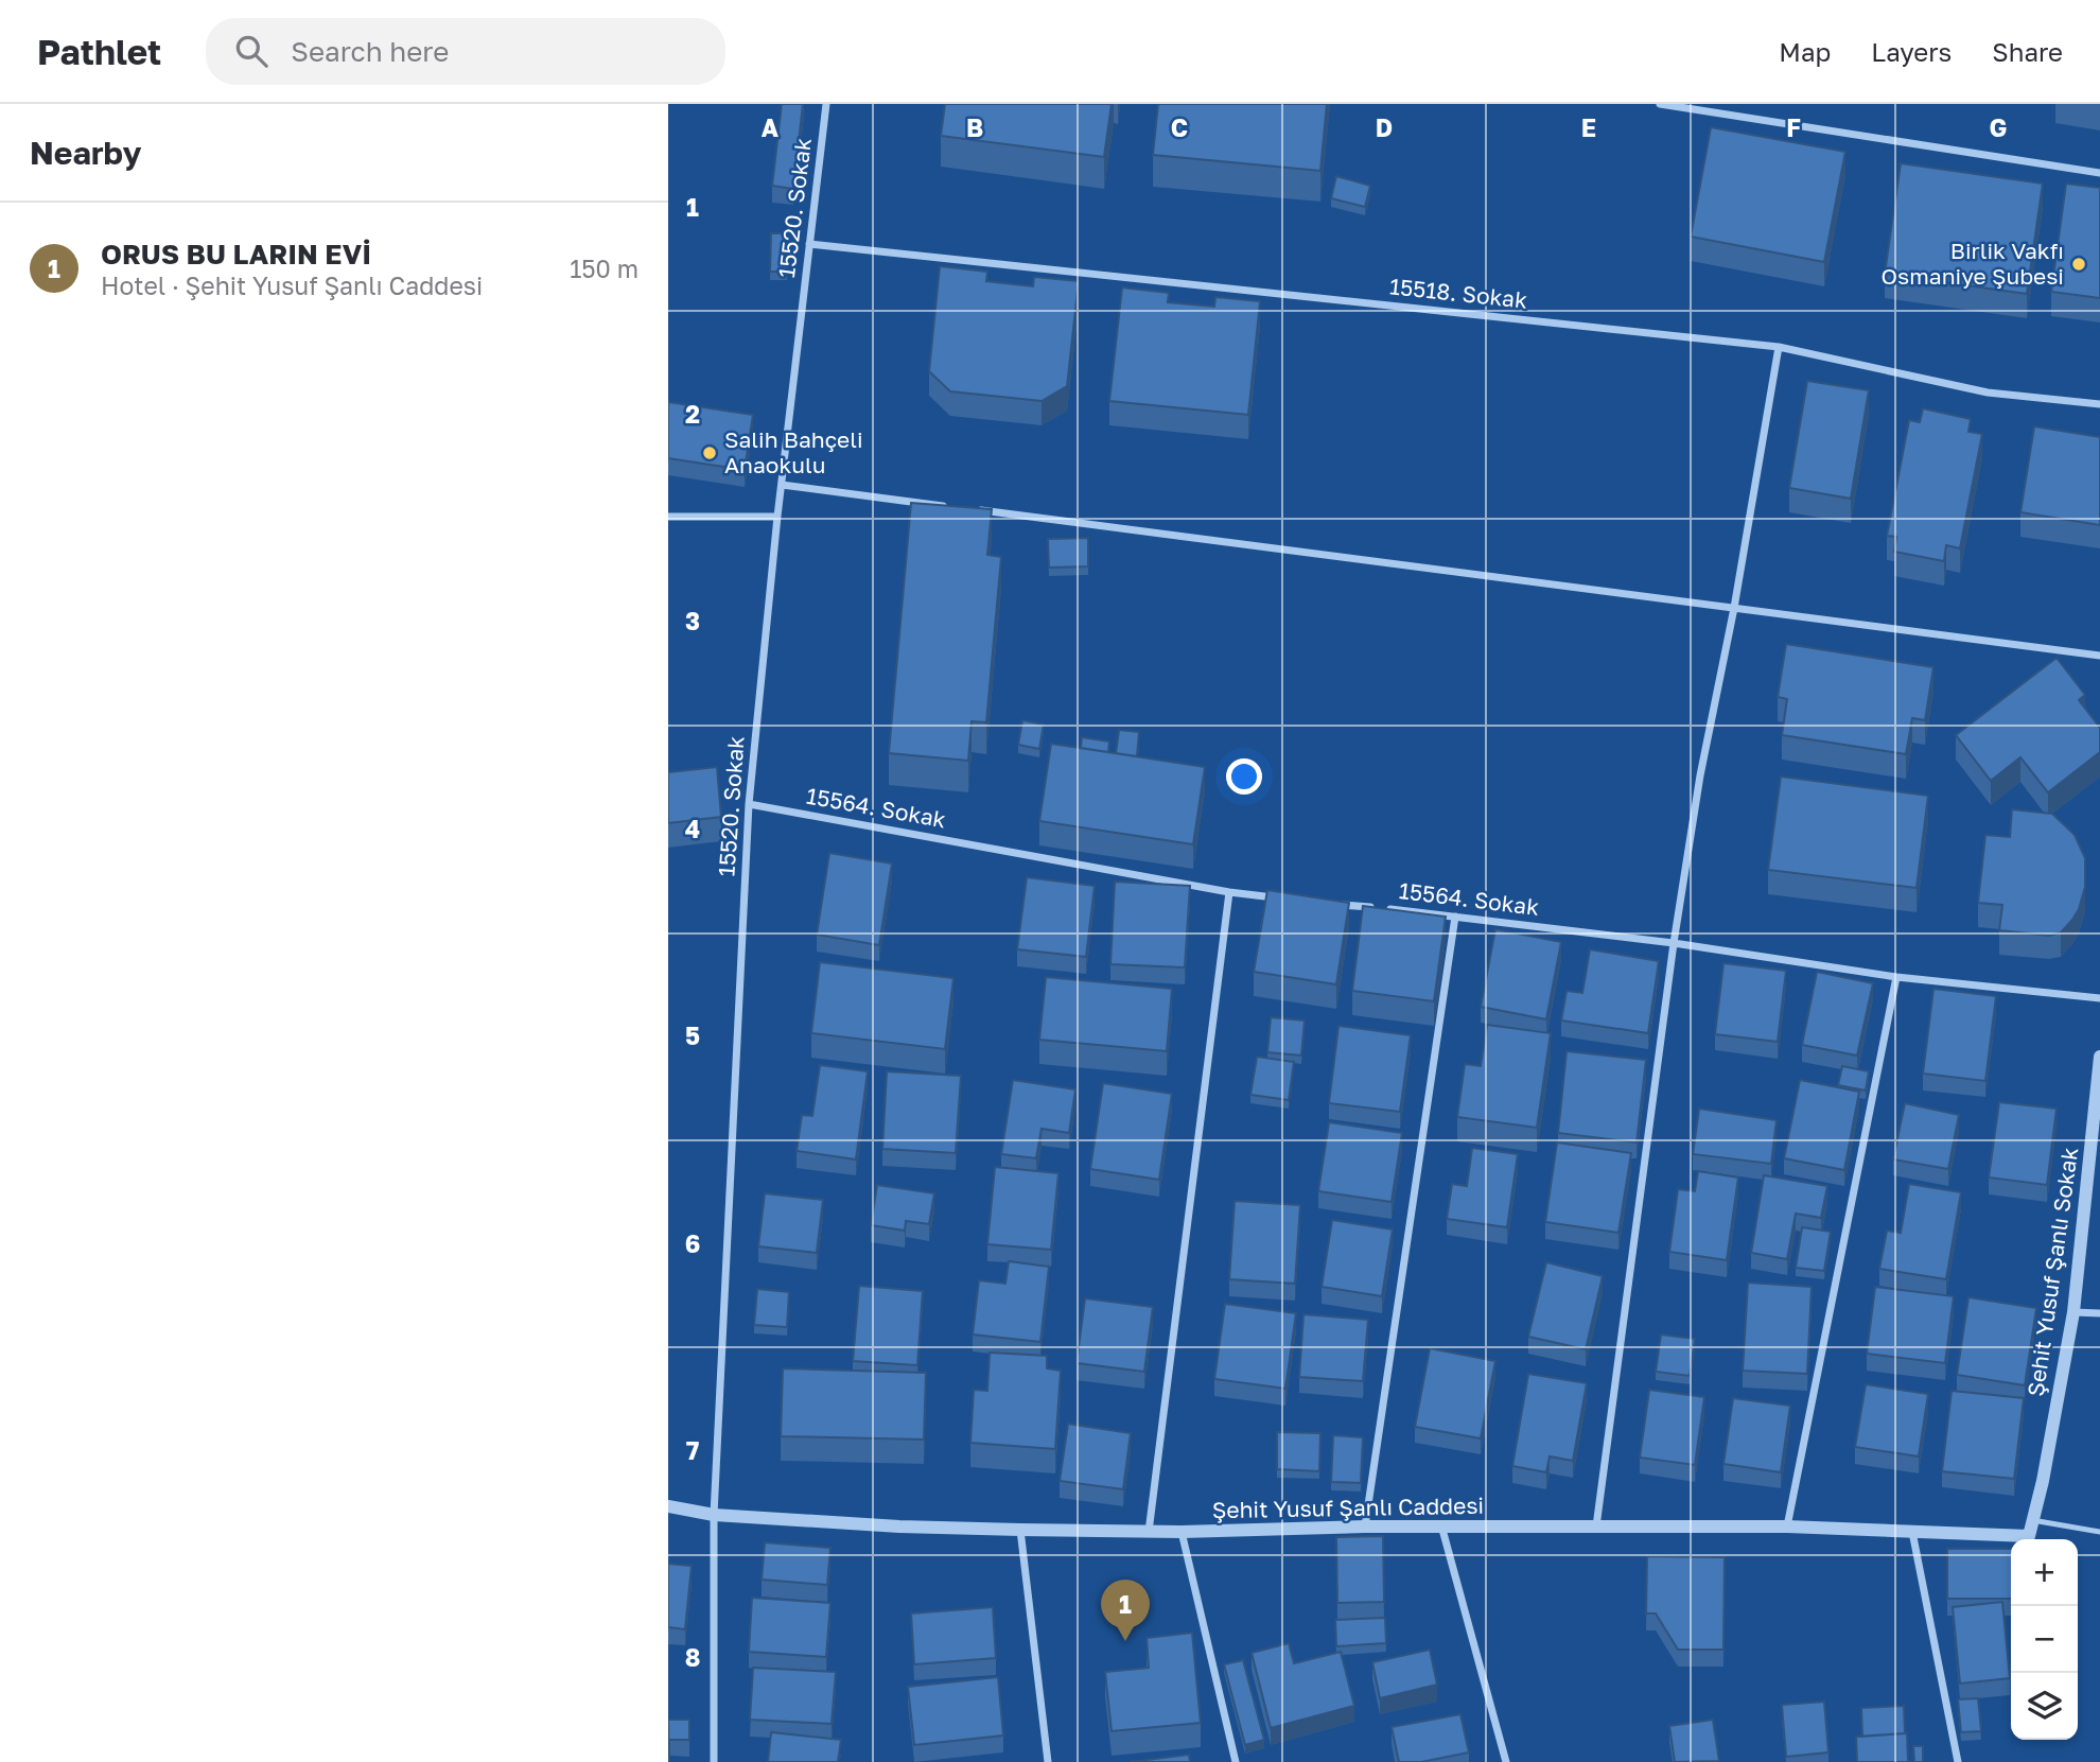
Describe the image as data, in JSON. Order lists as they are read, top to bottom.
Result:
{
  "streets": {
    "street": [
      "15520. Sokak",
      "15518. Sokak",
      "15564. Sokak",
      "Şehit Yusuf Şanlı Sokak",
      "Şehit Yusuf Şanlı Caddesi"
    ]
  },
  "crossings": [
    ["15520. Sokak", "15518. Sokak"],
    ["15520. Sokak", "15564. Sokak"],
    ["15520. Sokak", "Şehit Yusuf Şanlı Caddesi"],
    ["Şehit Yusuf Şanlı Sokak", "Şehit Yusuf Şanlı Caddesi"]
  ],
  "places": ["Birlik Vakfı Osmaniye Şubesi", "Salih Bahçeli Anaokulu"],
  "page": {
    "header": "Pathlet",
    "search": "Search here",
    "nav": ["Map", "Layers", "Share"],
    "heading": "Nearby",
    "list": [
      {
        "mark": "1",
        "name": "ORUS BU LARIN EVİ",
        "note": "Hotel · Şehit Yusuf Şanlı Caddesi",
        "value": "150 m"
      }
    ],
    "map_buttons": ["+", "−"],
    "pins": "1"
  },
  "grid": {
    "columns": [
      "A",
      "B",
      "C",
      "D",
      "E",
      "F",
      "G"
    ],
    "rows": [
      "1",
      "2",
      "3",
      "4",
      "5",
      "6",
      "7",
      "8"
    ]
  }
}
